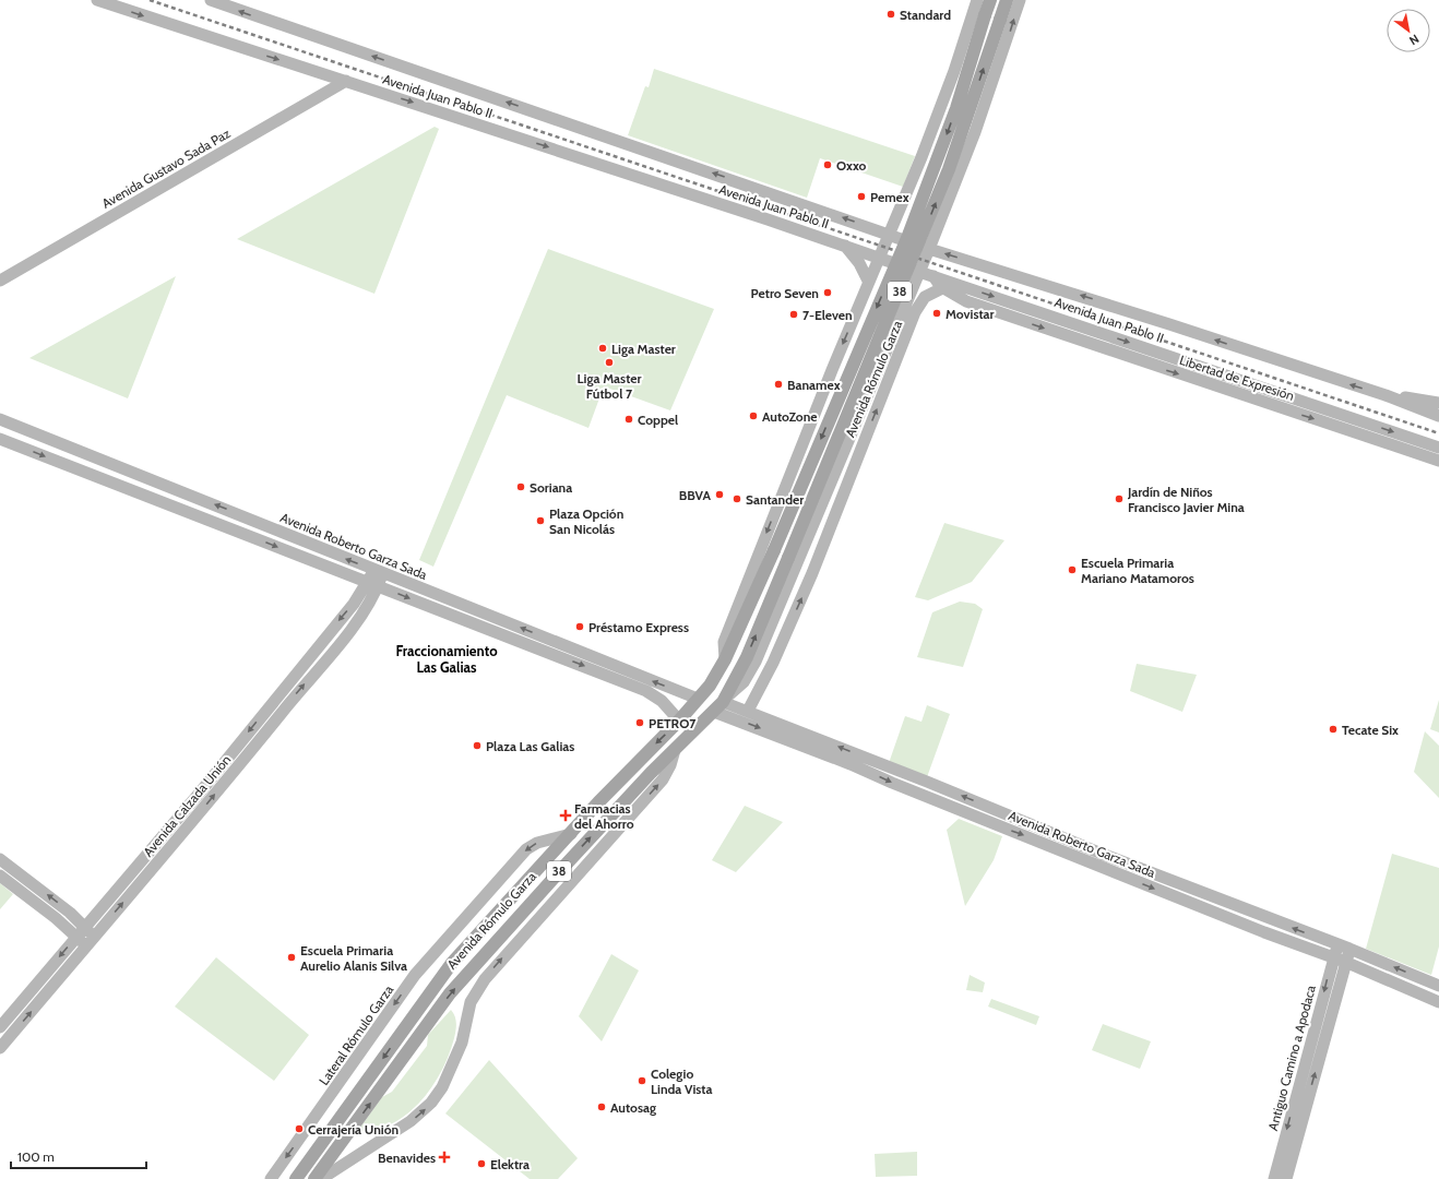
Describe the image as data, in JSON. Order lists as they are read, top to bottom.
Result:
{
  "streets": {
    "main road": ["38", "Avenida Rómulo Garza"],
    "street": [
      "Avenida Juan Pablo II",
      "Avenida Gustavo Sada Paz",
      "Libertad de Expresión",
      "Avenida Roberto Garza Sada",
      "Avenida Calzada Unión",
      "Lateral Rómulo Garza",
      "Antiguo Camino a Apodaca"
    ]
  },
  "crossings": [
    ["Avenida Juan Pablo II", "Avenida Gustavo Sada Paz"],
    ["Avenida Juan Pablo II", "Libertad de Expresión"],
    ["Avenida Juan Pablo II", "Avenida Rómulo Garza"],
    ["Avenida Rómulo Garza", "Avenida Roberto Garza Sada"],
    ["Avenida Rómulo Garza", "Lateral Rómulo Garza"],
    ["Avenida Roberto Garza Sada", "Avenida Calzada Unión"],
    ["Avenida Roberto Garza Sada", "Antiguo Camino a Apodaca"]
  ],
  "one_way": ["Libertad de Expresión", "Lateral Rómulo Garza"],
  "districts": ["Fraccionamiento Las Galias"],
  "places": {
    "other": [
      "Standard",
      "Oxxo",
      "Pemex",
      "Petro Seven",
      "Movistar",
      "7-Eleven",
      "Liga Master",
      "Liga Master Fútbol 7",
      "Banamex",
      "AutoZone",
      "Coppel",
      "Soriana",
      "BBVA",
      "Santander",
      "Jardín de Niños Francisco Javier Mina",
      "Plaza Opción San Nicolás",
      "Escuela Primaria Mariano Matamoros",
      "Préstamo Express",
      "PETRO7",
      "Tecate Six",
      "Plaza Las Galias",
      "Escuela Primaria Aurelio Alanis Silva",
      "Colegio Linda Vista",
      "Autosag",
      "Cerrajería Unión",
      "Elektra"
    ],
    "health": ["Farmacias del Ahorro", "Benavides"]
  },
  "scale_bar": "100 m",
  "north": "bottom right"
}
